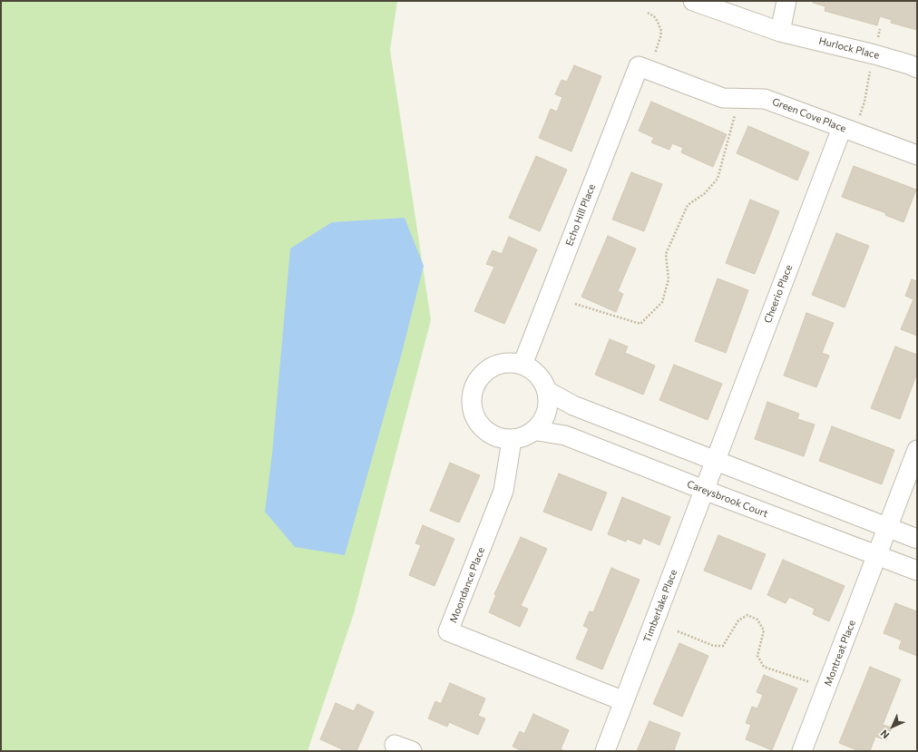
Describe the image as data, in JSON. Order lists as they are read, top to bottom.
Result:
{
  "streets": {
    "street": [
      "Hurlock Place",
      "Green Cove Place",
      "Echo Hill Place",
      "Cheerio Place",
      "Careysbrook Court",
      "Moondance Place",
      "Timberlake Place",
      "Montreat Place"
    ]
  },
  "crossings": [
    ["Green Cove Place", "Echo Hill Place"],
    ["Green Cove Place", "Cheerio Place"],
    ["Echo Hill Place", "Careysbrook Court"],
    ["Echo Hill Place", "Moondance Place"],
    ["Cheerio Place", "Timberlake Place"],
    ["Careysbrook Court", "Moondance Place"],
    ["Careysbrook Court", "Timberlake Place"],
    ["Careysbrook Court", "Montreat Place"],
    ["Moondance Place", "Timberlake Place"]
  ],
  "north": "bottom left"
}
